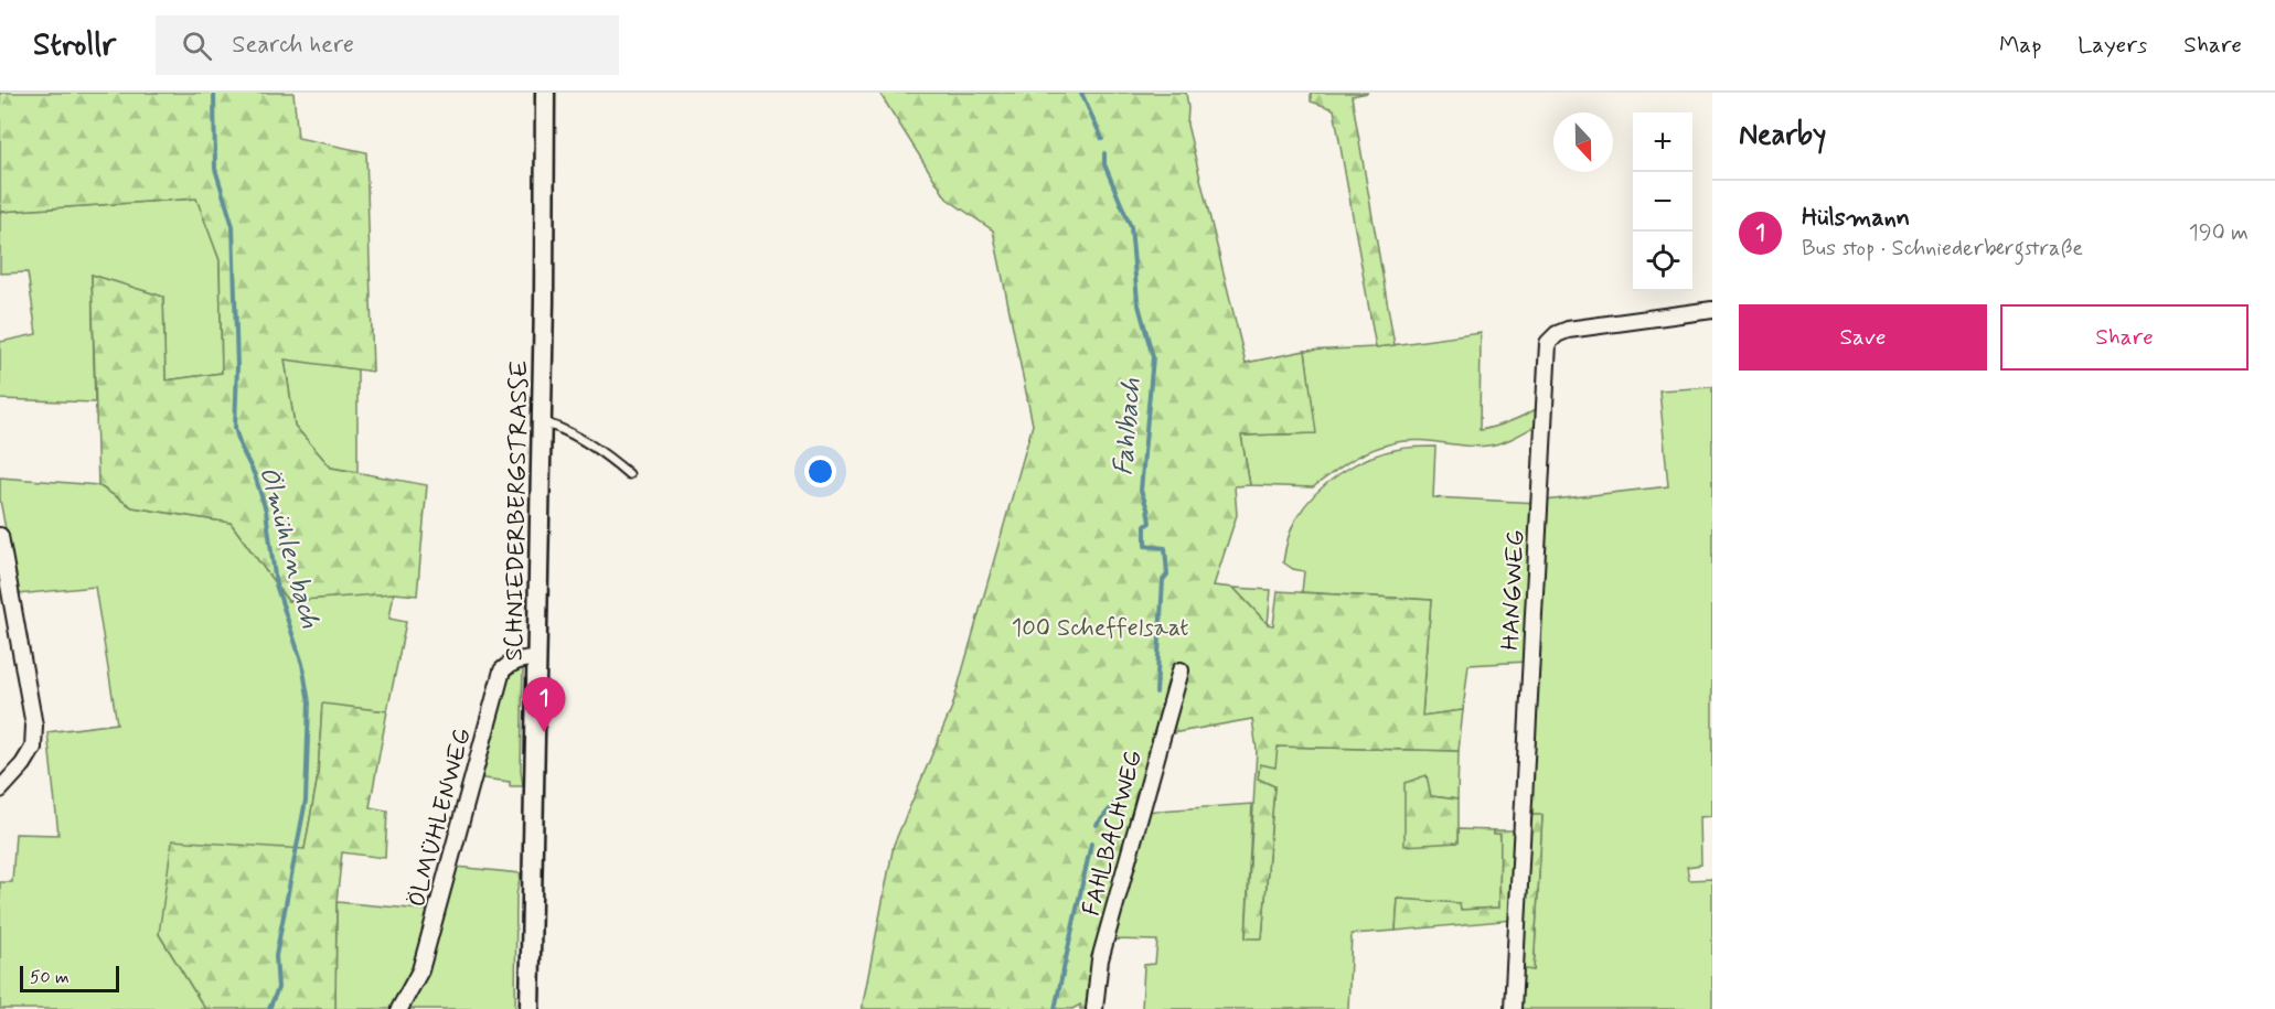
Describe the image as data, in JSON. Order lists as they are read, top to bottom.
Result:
{
  "streets": {
    "street": [
      "SCHNIEDERBERGSTRASSE",
      "HANGWEG",
      "ÖLMÜHLENWEG",
      "FAHLBACHWEG"
    ]
  },
  "crossings": [
    ["SCHNIEDERBERGSTRASSE", "ÖLMÜHLENWEG"]
  ],
  "water": ["Fahlbach", "Ölmühlenbach"],
  "parks": ["100 Scheffelsaat"],
  "scale_bar": "50 m",
  "north": "bottom",
  "page": {
    "header": "Strollr",
    "search": "Search here",
    "nav": ["Map", "Layers", "Share"],
    "heading": "Nearby",
    "map_buttons": ["+", "−"],
    "list": [
      {
        "mark": "1",
        "name": "Hülsmann",
        "note": "Bus stop · Schniederbergstraße",
        "value": "190 m"
      }
    ],
    "buttons": ["Save", "Share"],
    "pins": "1",
    "scale": "50 m"
  }
}
